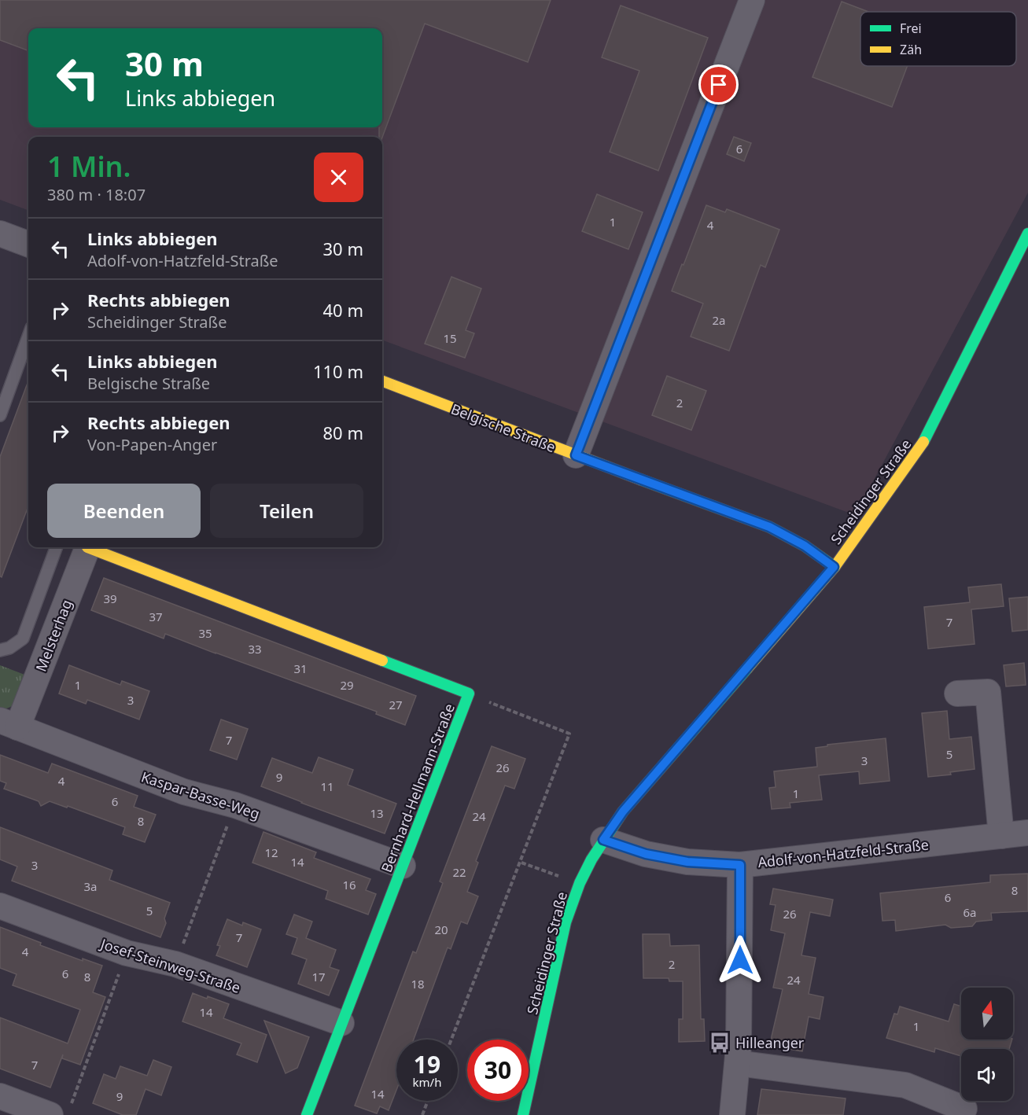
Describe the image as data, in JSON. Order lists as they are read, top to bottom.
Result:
{
  "streets": {
    "street": [
      "Belgische Straße",
      "Scheidinger Straße",
      "Melsterhag",
      "Bernhard-Hellmann-Straße",
      "Kaspar-Basse-Weg",
      "Adolf-von-Hatzfeld-Straße",
      "Josef-Steinweg-Straße"
    ]
  },
  "crossings": [
    ["Belgische Straße", "Scheidinger Straße"],
    ["Scheidinger Straße", "Adolf-von-Hatzfeld-Straße"],
    ["Melsterhag", "Kaspar-Basse-Weg"],
    ["Bernhard-Hellmann-Straße", "Kaspar-Basse-Weg"],
    ["Bernhard-Hellmann-Straße", "Josef-Steinweg-Straße"]
  ],
  "places": {
    "bus stop": ["Hilleanger"]
  },
  "house_numbers": [
    "6",
    "1",
    "4",
    "2a",
    "15",
    "2",
    "39",
    "37",
    "7",
    "35",
    "33",
    "31",
    "1",
    "29",
    "3",
    "27",
    "7",
    "5",
    "3",
    "26",
    "9",
    "4",
    "11",
    "1",
    "6",
    "13",
    "24",
    "8",
    "12",
    "14",
    "3",
    "22",
    "16",
    "3a",
    "8",
    "6",
    "5",
    "6a",
    "26",
    "20",
    "7",
    "4",
    "2",
    "6",
    "8",
    "17",
    "24",
    "18",
    "14",
    "1",
    "7",
    "14",
    "9"
  ],
  "legend": ["Frei", "Zäh"],
  "north": "top",
  "page": {
    "turn": ["30 m", "Links abbiegen"],
    "heading": ["1 Min.", "380 m · 18:07"],
    "list": [
      {
        "name": "Links abbiegen",
        "note": "Adolf-von-Hatzfeld-Straße",
        "value": "30 m"
      },
      {
        "name": "Rechts abbiegen",
        "note": "Scheidinger Straße",
        "value": "40 m"
      },
      {
        "name": "Links abbiegen",
        "note": "Belgische Straße",
        "value": "110 m"
      },
      {
        "name": "Rechts abbiegen",
        "note": "Von-Papen-Anger",
        "value": "80 m"
      }
    ],
    "buttons": ["Beenden", "Teilen"],
    "speed": "19 km/h",
    "limit": "30"
  }
}
